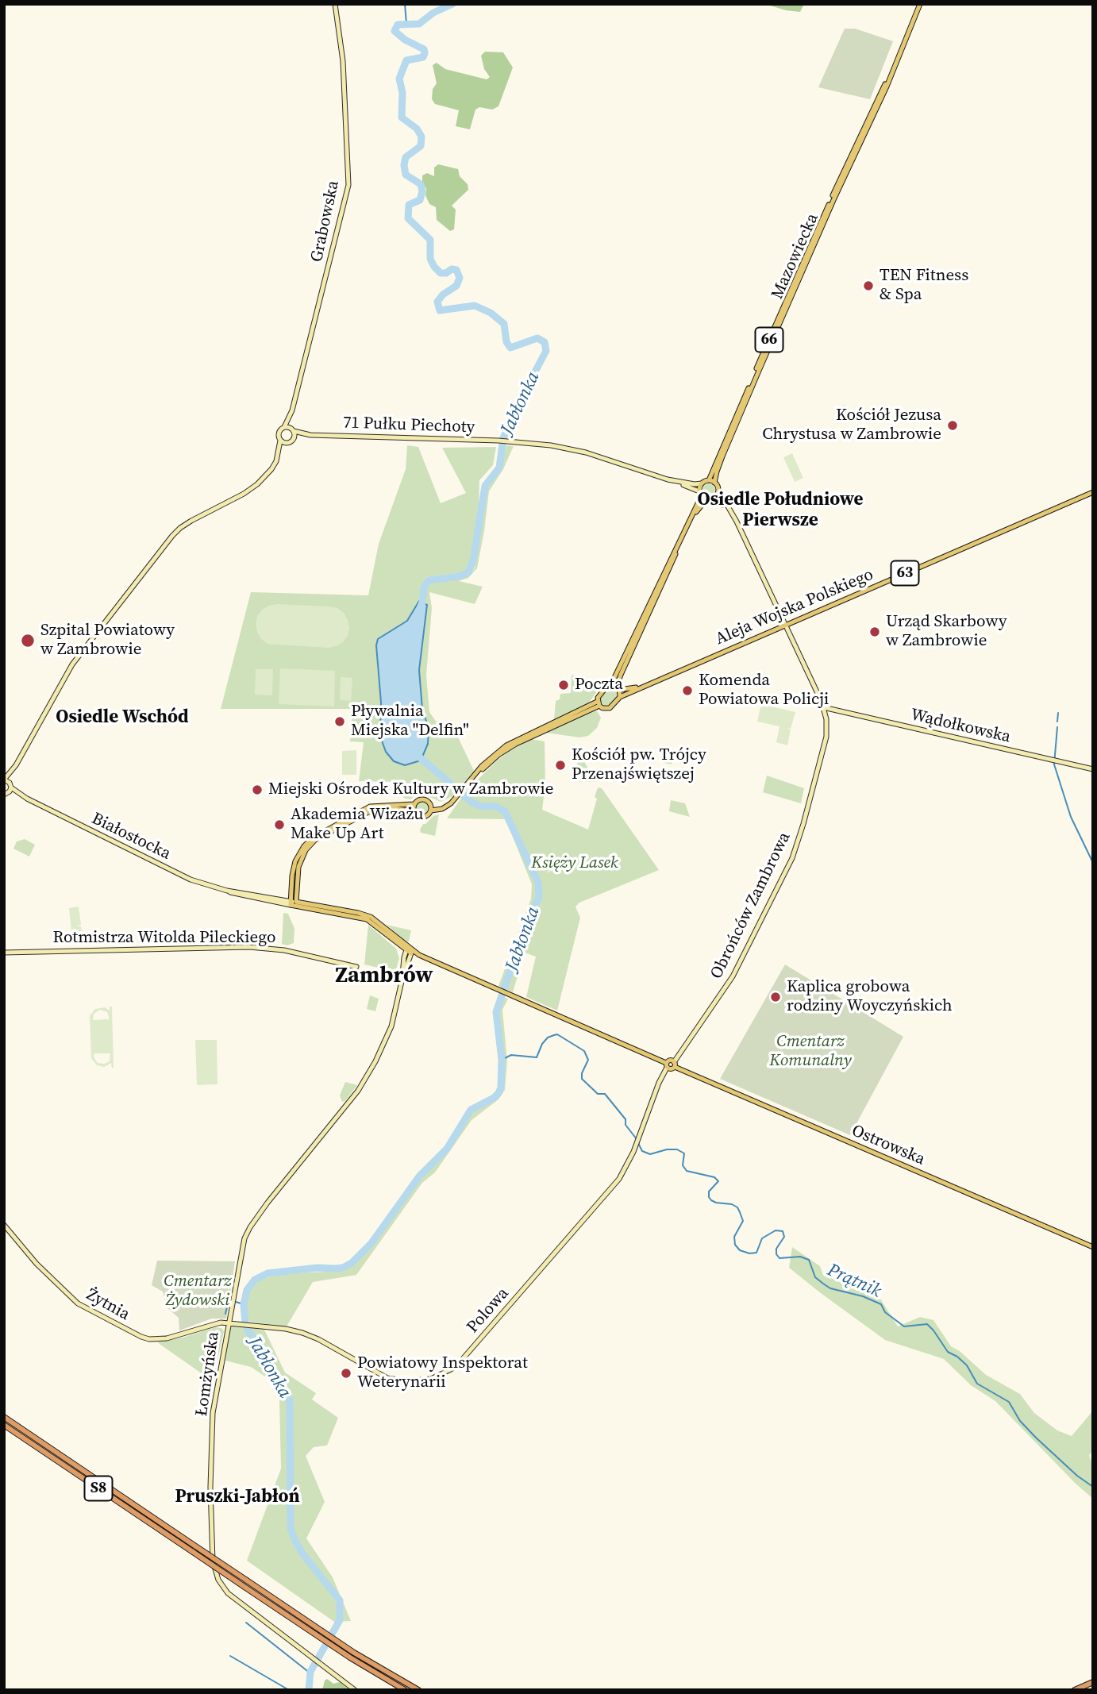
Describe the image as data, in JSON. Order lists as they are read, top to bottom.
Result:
{
  "streets": {
    "highway": ["S8"],
    "main road": [
      "Mazowiecka",
      "66",
      "63",
      "Aleja Wojska Polskiego",
      "Białostocka",
      "Ostrowska"
    ],
    "street": [
      "Grabowska",
      "71 Pułku Piechoty",
      "Wądołkowska",
      "Obrońców Zambrowa",
      "Rotmistrza Witolda Pileckiego",
      "Żytnia",
      "Polowa",
      "Łomżyńska"
    ]
  },
  "crossings": [
    ["Grabowska", "71 Pułku Piechoty"],
    ["Mazowiecka", "66"],
    ["Mazowiecka", "71 Pułku Piechoty"],
    ["63", "Aleja Wojska Polskiego"],
    ["63", "Białostocka"],
    ["Aleja Wojska Polskiego", "Obrońców Zambrowa"],
    ["Wądołkowska", "Obrońców Zambrowa"],
    ["Białostocka", "Łomżyńska"],
    ["Obrońców Zambrowa", "Ostrowska"],
    ["Żytnia", "Polowa"],
    ["Żytnia", "Łomżyńska"],
    ["Polowa", "Łomżyńska"]
  ],
  "districts": [
    "Osiedle Południowe Pierwsze",
    "Osiedle Wschód",
    "Zambrów",
    "Pruszki-Jabłoń"
  ],
  "water": ["Jabłonka", "Prątnik"],
  "parks": ["Księży Lasek", "Cmentarz Komunalny", "Cmentarz Żydowski"],
  "places": [
    "TEN Fitness & Spa",
    "Kościół Jezusa Chrystusa w Zambrowie",
    "Urząd Skarbowy w Zambrowie",
    "Szpital Powiatowy w Zambrowie",
    "Poczta",
    "Komenda Powiatowa Policji",
    "Pływalnia Miejska \"Delfin\"",
    "Kościół pw. Trójcy Przenajświętszej",
    "Miejski Ośrodek Kultury w Zambrowie",
    "Akademia Wizażu Make Up Art",
    "Kaplica grobowa rodziny Woyczyńskich",
    "Powiatowy Inspektorat Weterynarii"
  ]
}
